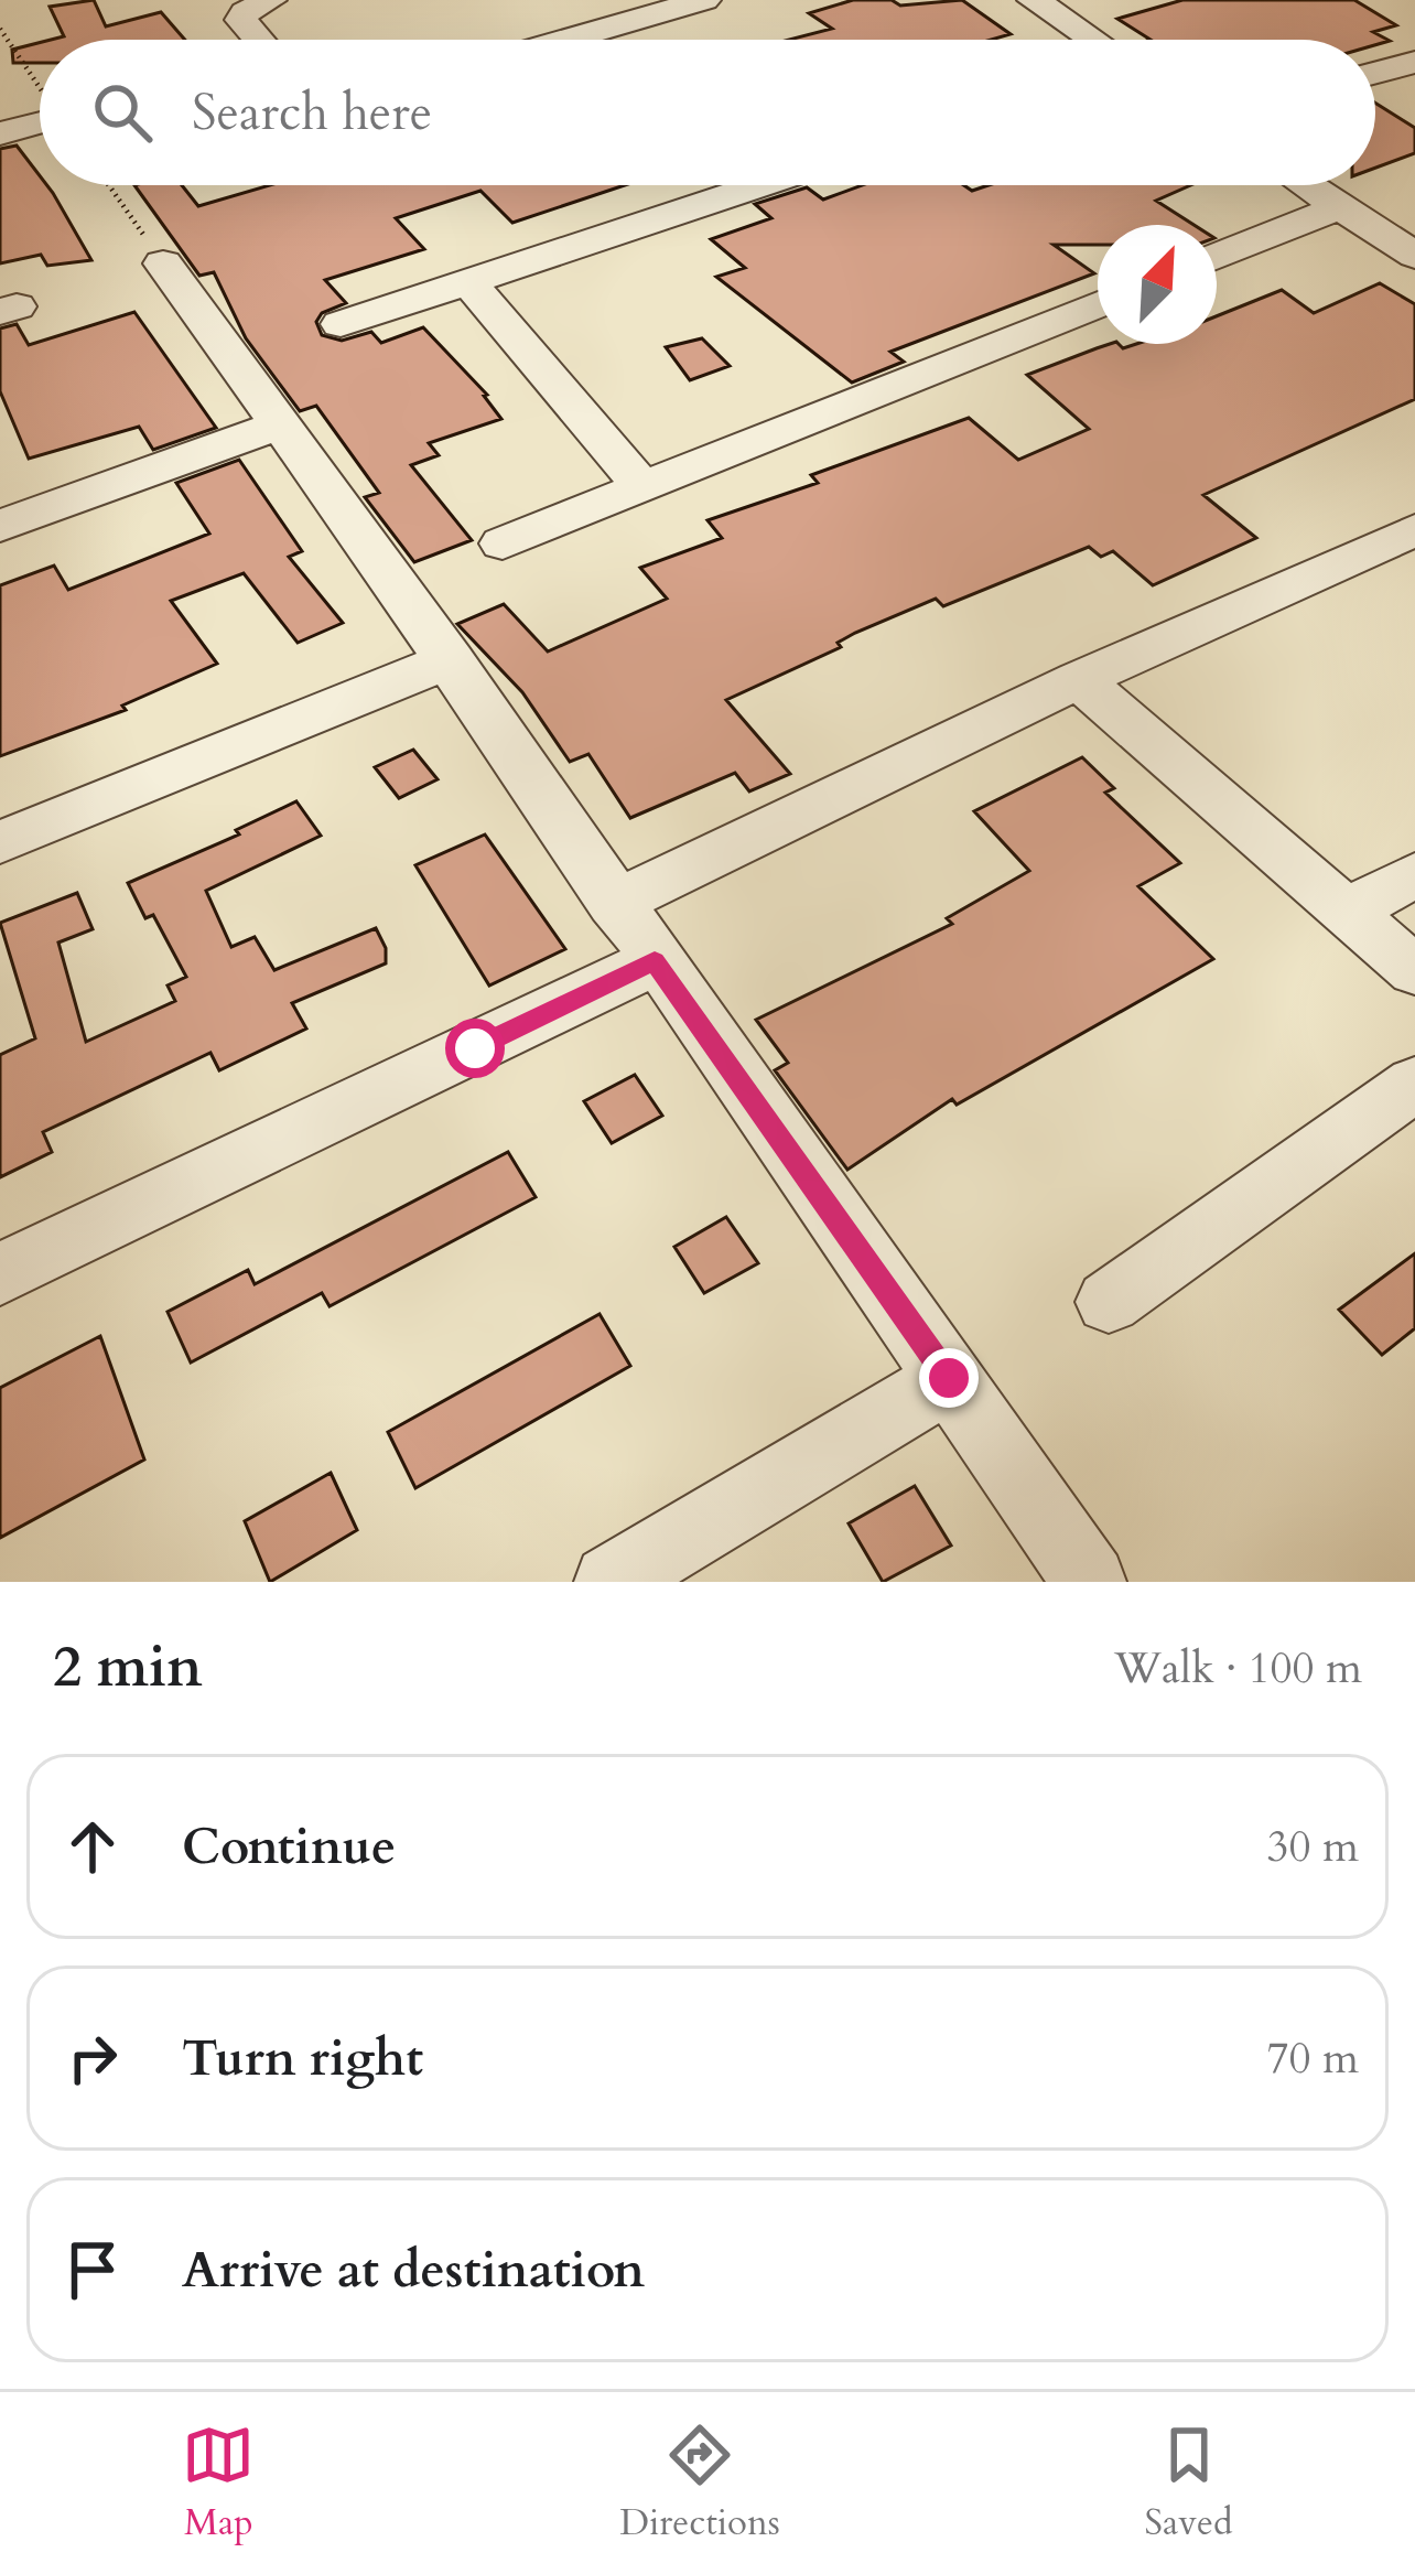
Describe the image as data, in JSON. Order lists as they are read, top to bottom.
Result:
{
  "north": "top right",
  "page": {
    "search": "Search here",
    "heading": ["2 min", "Walk · 100 m"],
    "list": [
      ["Continue", "30 m"],
      ["Turn right", "70 m"],
      "Arrive at destination"
    ],
    "nav": ["Map", "Directions", "Saved"]
  }
}
